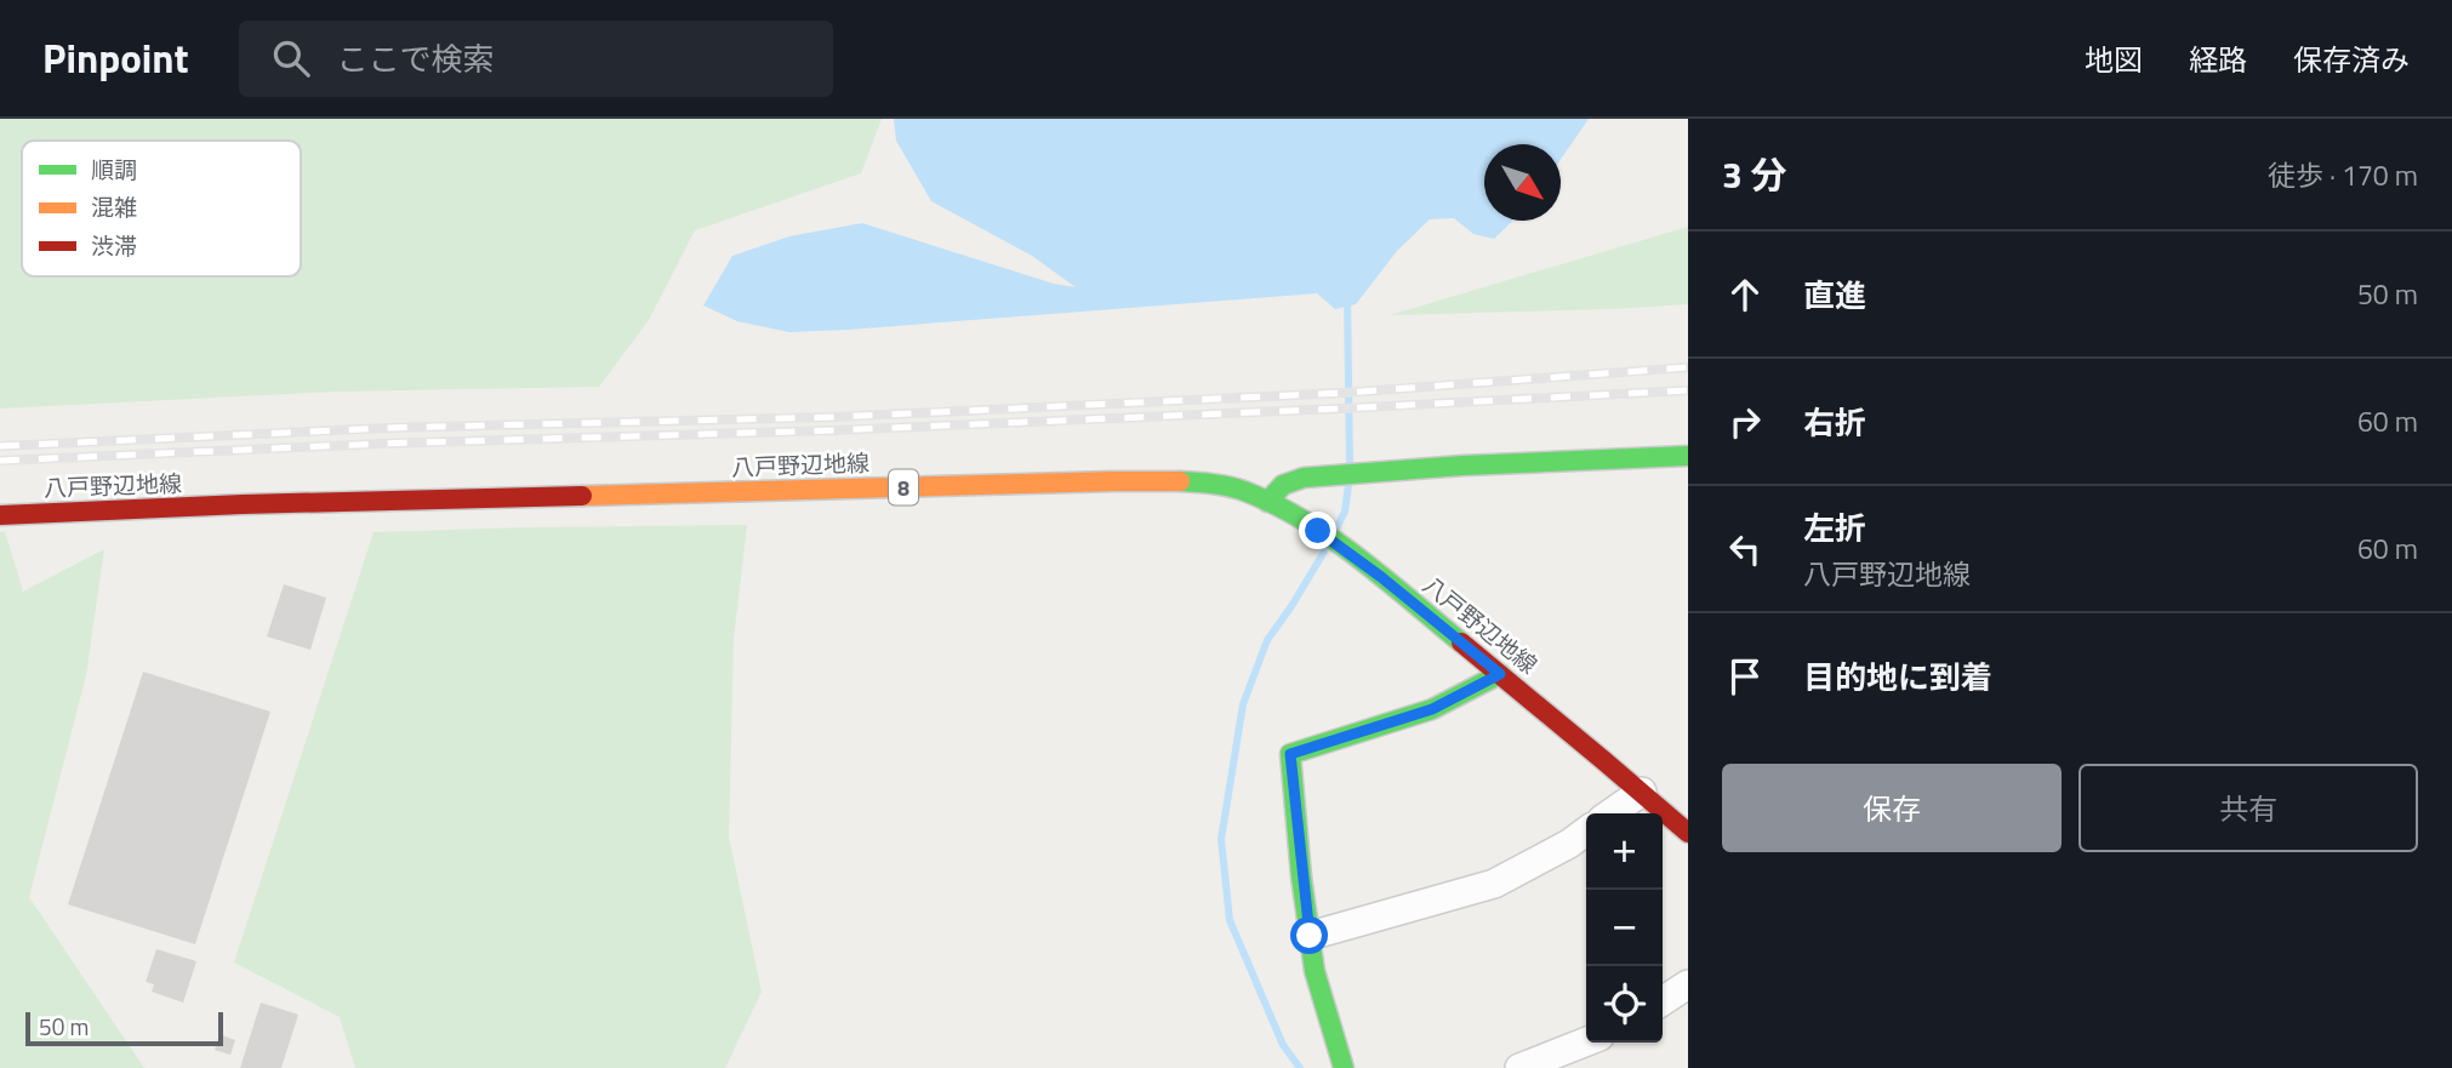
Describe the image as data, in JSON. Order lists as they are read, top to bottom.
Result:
{
  "streets": {
    "main road": ["八戸野辺地線", "8"]
  },
  "legend": ["順調", "混雑", "渋滞"],
  "scale_bar": "50 m",
  "north": "bottom right",
  "page": {
    "header": "Pinpoint",
    "search": "ここで検索",
    "nav": ["地図", "経路", "保存済み"],
    "heading": ["3 分", "徒歩 · 170 m"],
    "list": [
      ["直進", "50 m"],
      ["右折", "60 m"],
      ["左折", "八戸野辺地線", "60 m"],
      "目的地に到着"
    ],
    "buttons": ["保存", "共有"],
    "map_buttons": ["+", "−"],
    "scale": "50 m"
  }
}
